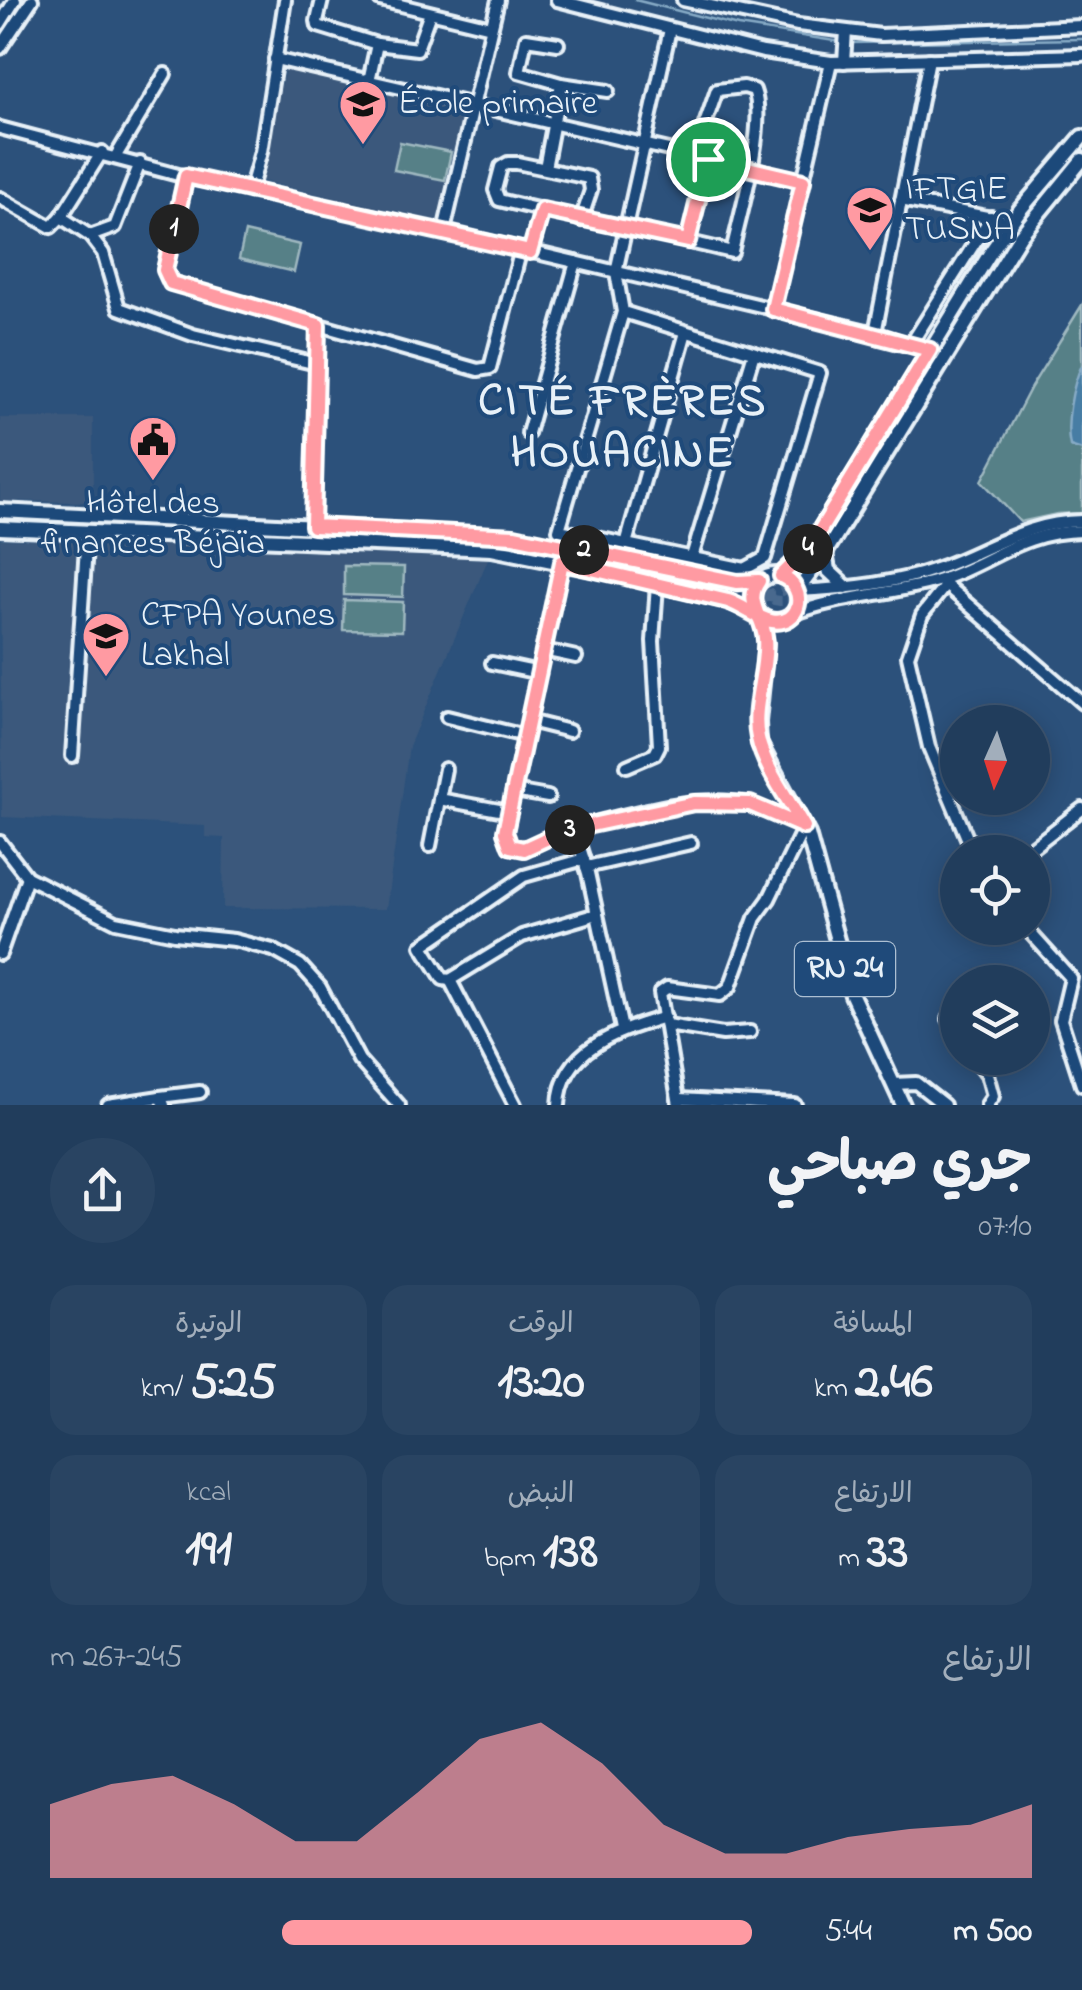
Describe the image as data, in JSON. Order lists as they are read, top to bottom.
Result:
{
  "streets": {
    "main road": ["RN 24"]
  },
  "districts": ["CITÉ FRÈRES HOUACINE"],
  "places": {
    "school or university": ["École primaire", "IFTGIE TUSNA", "CFPA Younes Lakhal"],
    "public building": ["Hôtel des finances Béjaïa"]
  },
  "north": "bottom",
  "page": {
    "pins": [
      "1",
      "4",
      "2",
      "3"
    ],
    "heading": ["جري صباحي", "07:10"],
    "stats": [
      ["المسافة", "2.46 km"],
      ["الوقت", "13:20"],
      ["الوتيرة", "5:25 /km"],
      ["الارتفاع", "33 m"],
      ["النبض", "138 bpm"],
      ["kcal", "191"]
    ],
    "chart": ["الارتفاع", "245–267 m"],
    "list": [
      {
        "name": "500 m",
        "note": "5:44"
      }
    ]
  }
}
